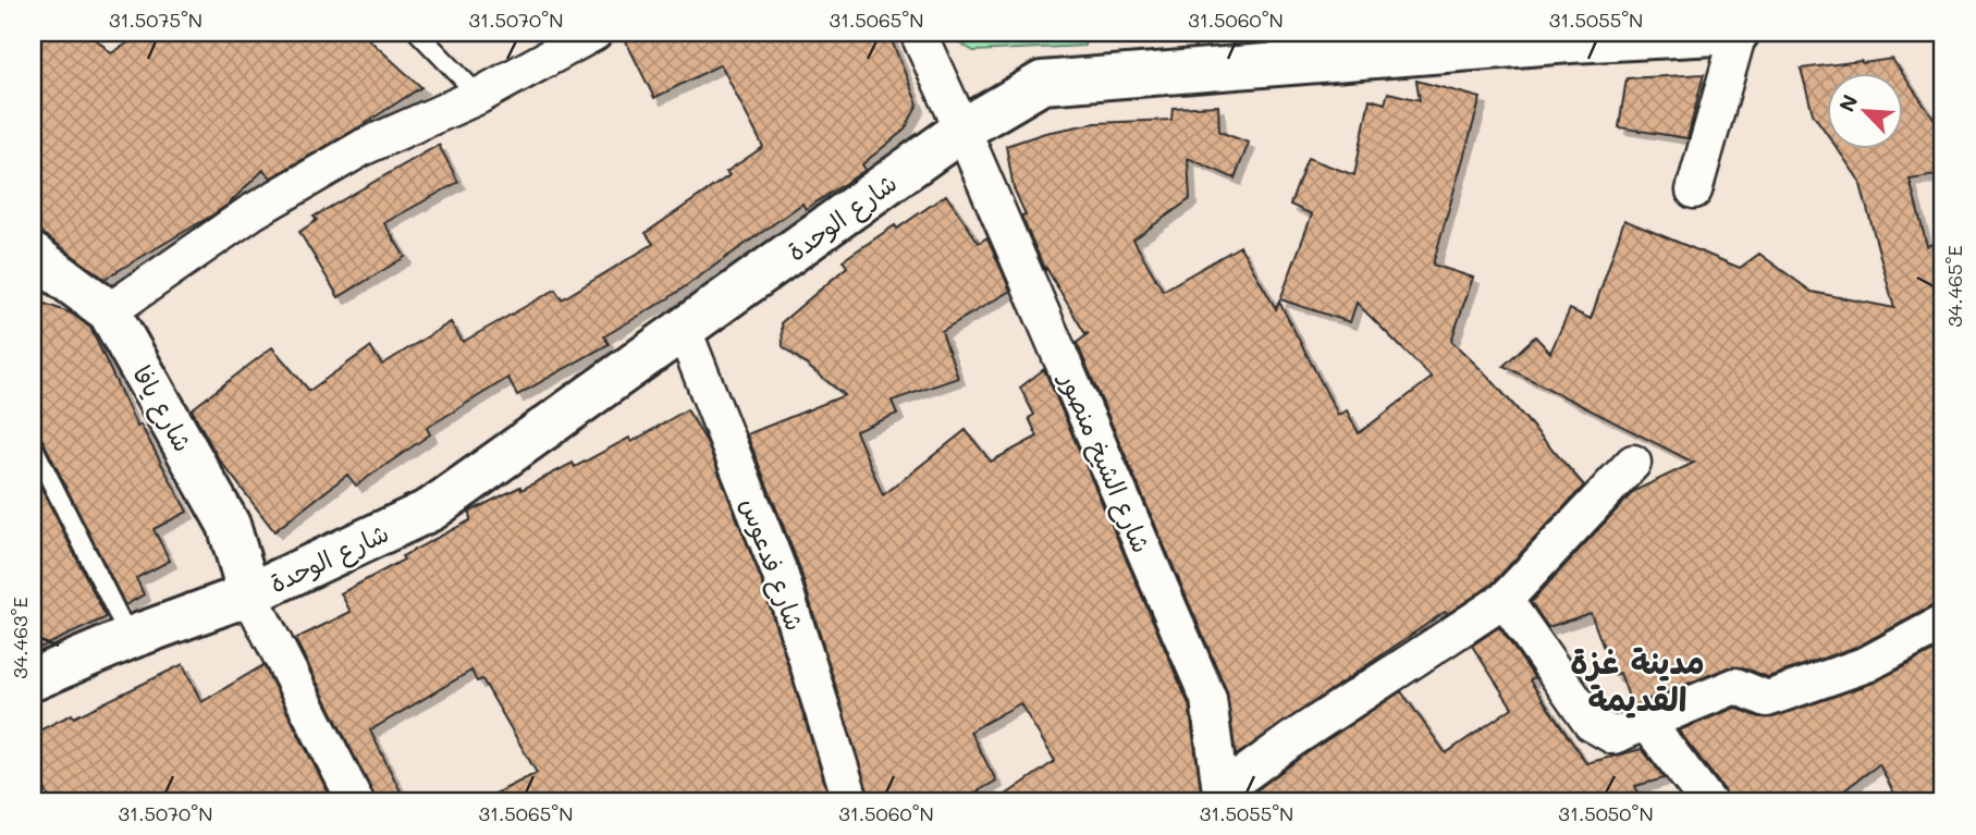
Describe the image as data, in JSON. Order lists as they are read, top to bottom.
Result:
{
  "streets": {
    "main road": ["شارع الوحدة", "شارع يافا"],
    "street": ["شارع الشيخ منصور", "شارع فدعوس"]
  },
  "crossings": [
    ["شارع الوحدة", "شارع يافا"],
    ["شارع الوحدة", "شارع الشيخ منصور"],
    ["شارع الوحدة", "شارع فدعوس"]
  ],
  "districts": ["مدينة غزة القديمة"],
  "north": "top left",
  "coordinates": [
    "31.5075°N",
    "31.5070°N",
    "31.5065°N",
    "31.5060°N",
    "31.5055°N",
    "34.465°E",
    "34.463°E",
    "31.5050°N"
  ]
}
